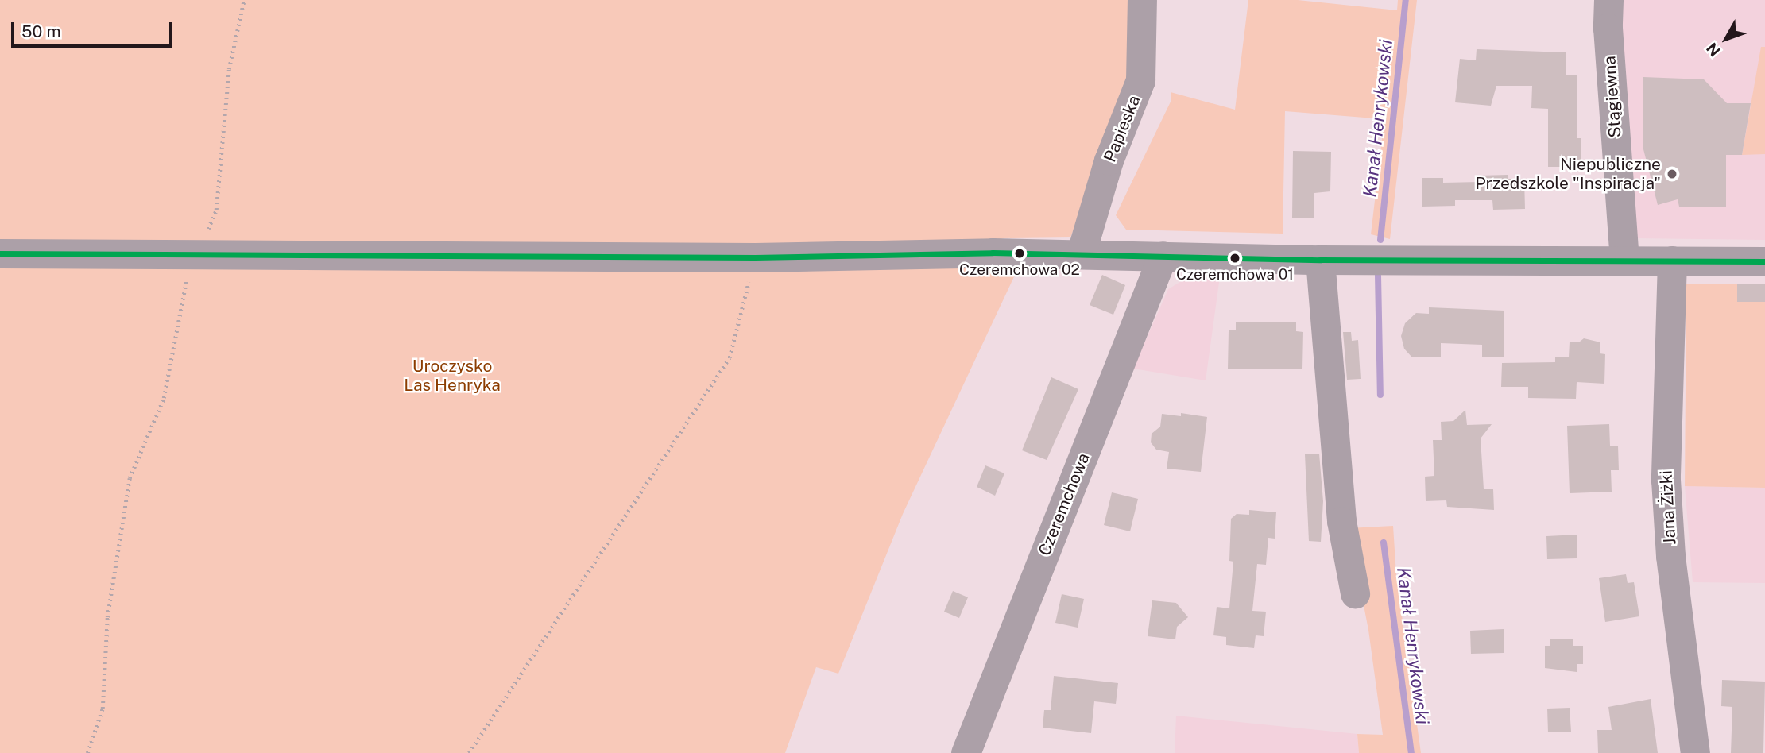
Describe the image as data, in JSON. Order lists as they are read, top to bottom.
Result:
{
  "streets": {
    "street": [
      "Stągiewna",
      "Papieska",
      "Czeremchowa",
      "Jana Żiżki"
    ]
  },
  "water": ["Kanał Henrykowski"],
  "parks": ["Uroczysko Las Henryka"],
  "places": ["Niepubliczne Przedszkole \"Inspiracja\"", "Czeremchowa 02", "Czeremchowa 01"],
  "scale_bar": "50 m",
  "north": "bottom left"
}
